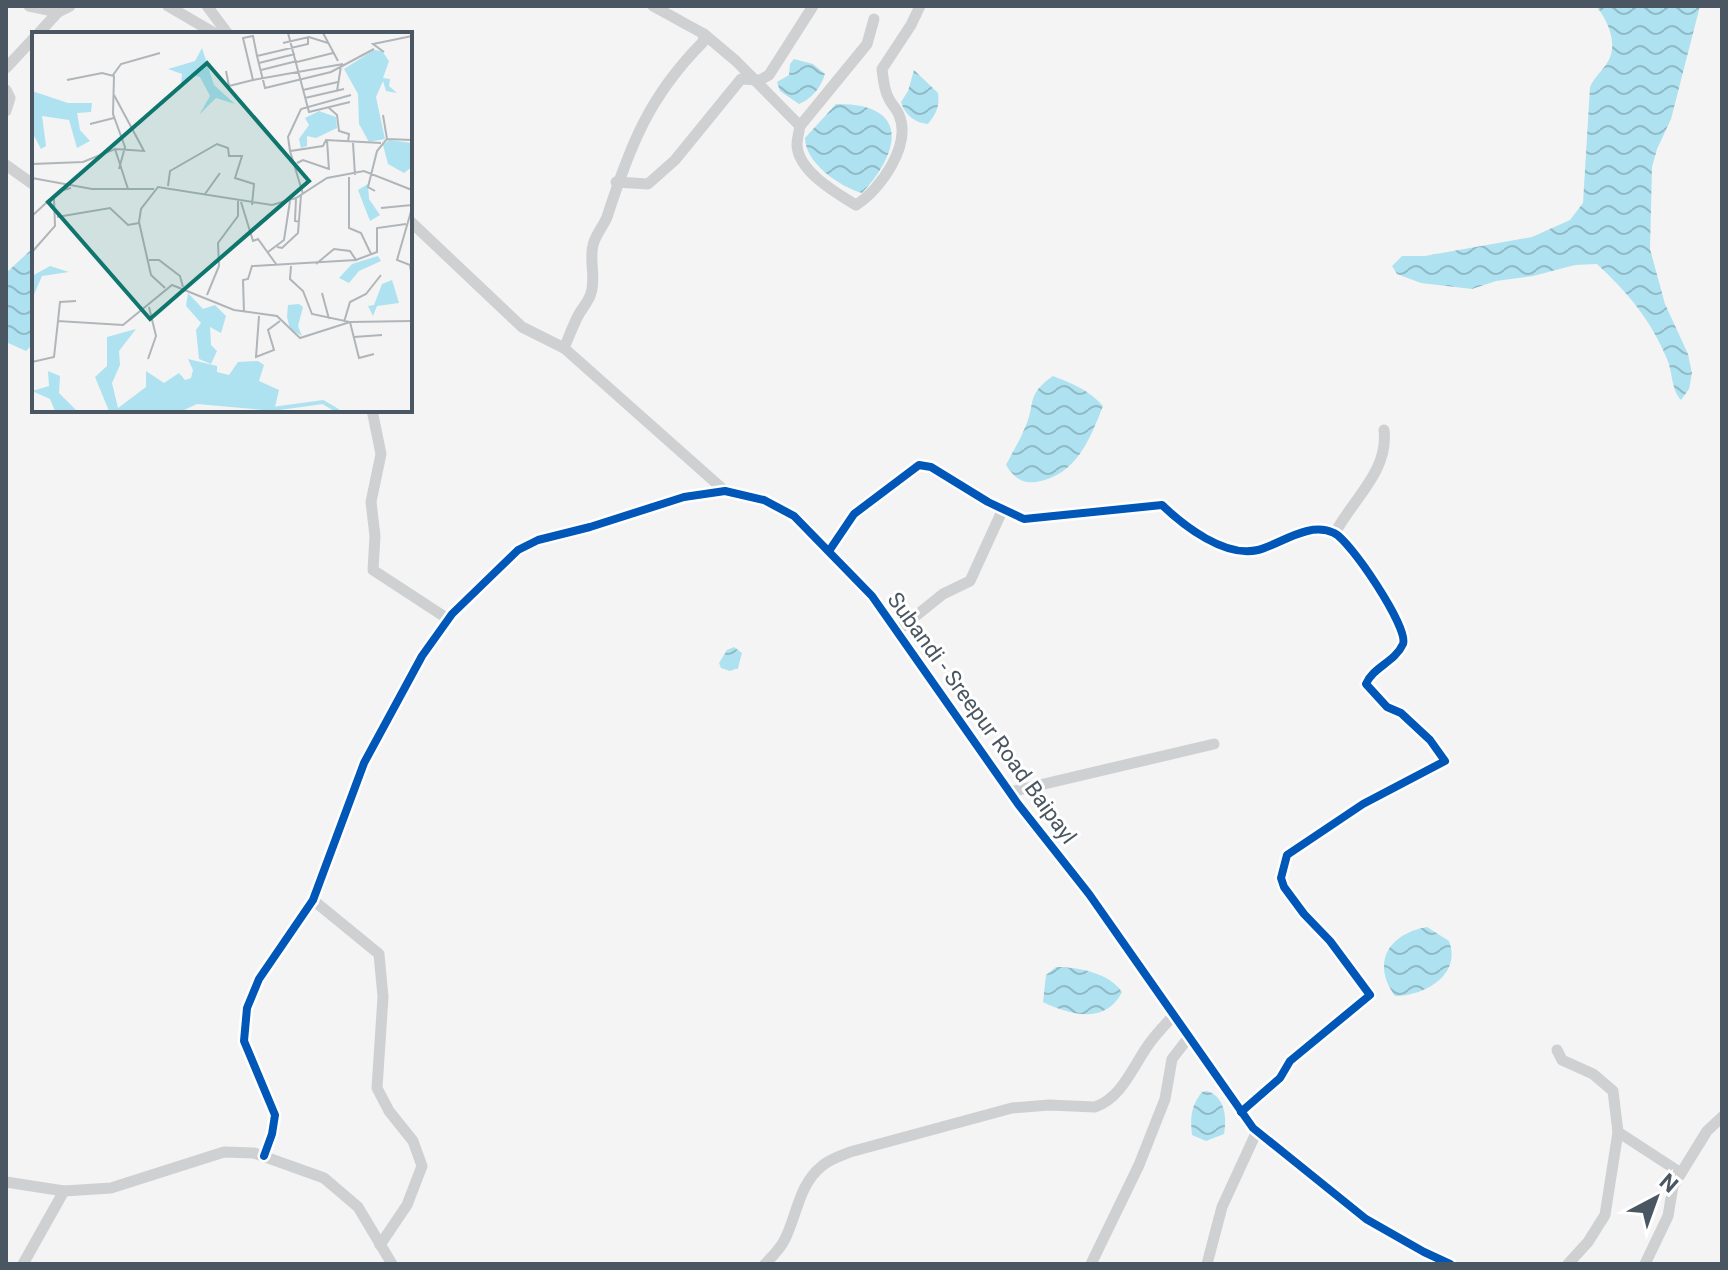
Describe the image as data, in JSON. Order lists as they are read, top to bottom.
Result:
{
  "streets": {
    "street": ["Subandi - Sreepur Road Baipayl"]
  },
  "north": "top right"
}
